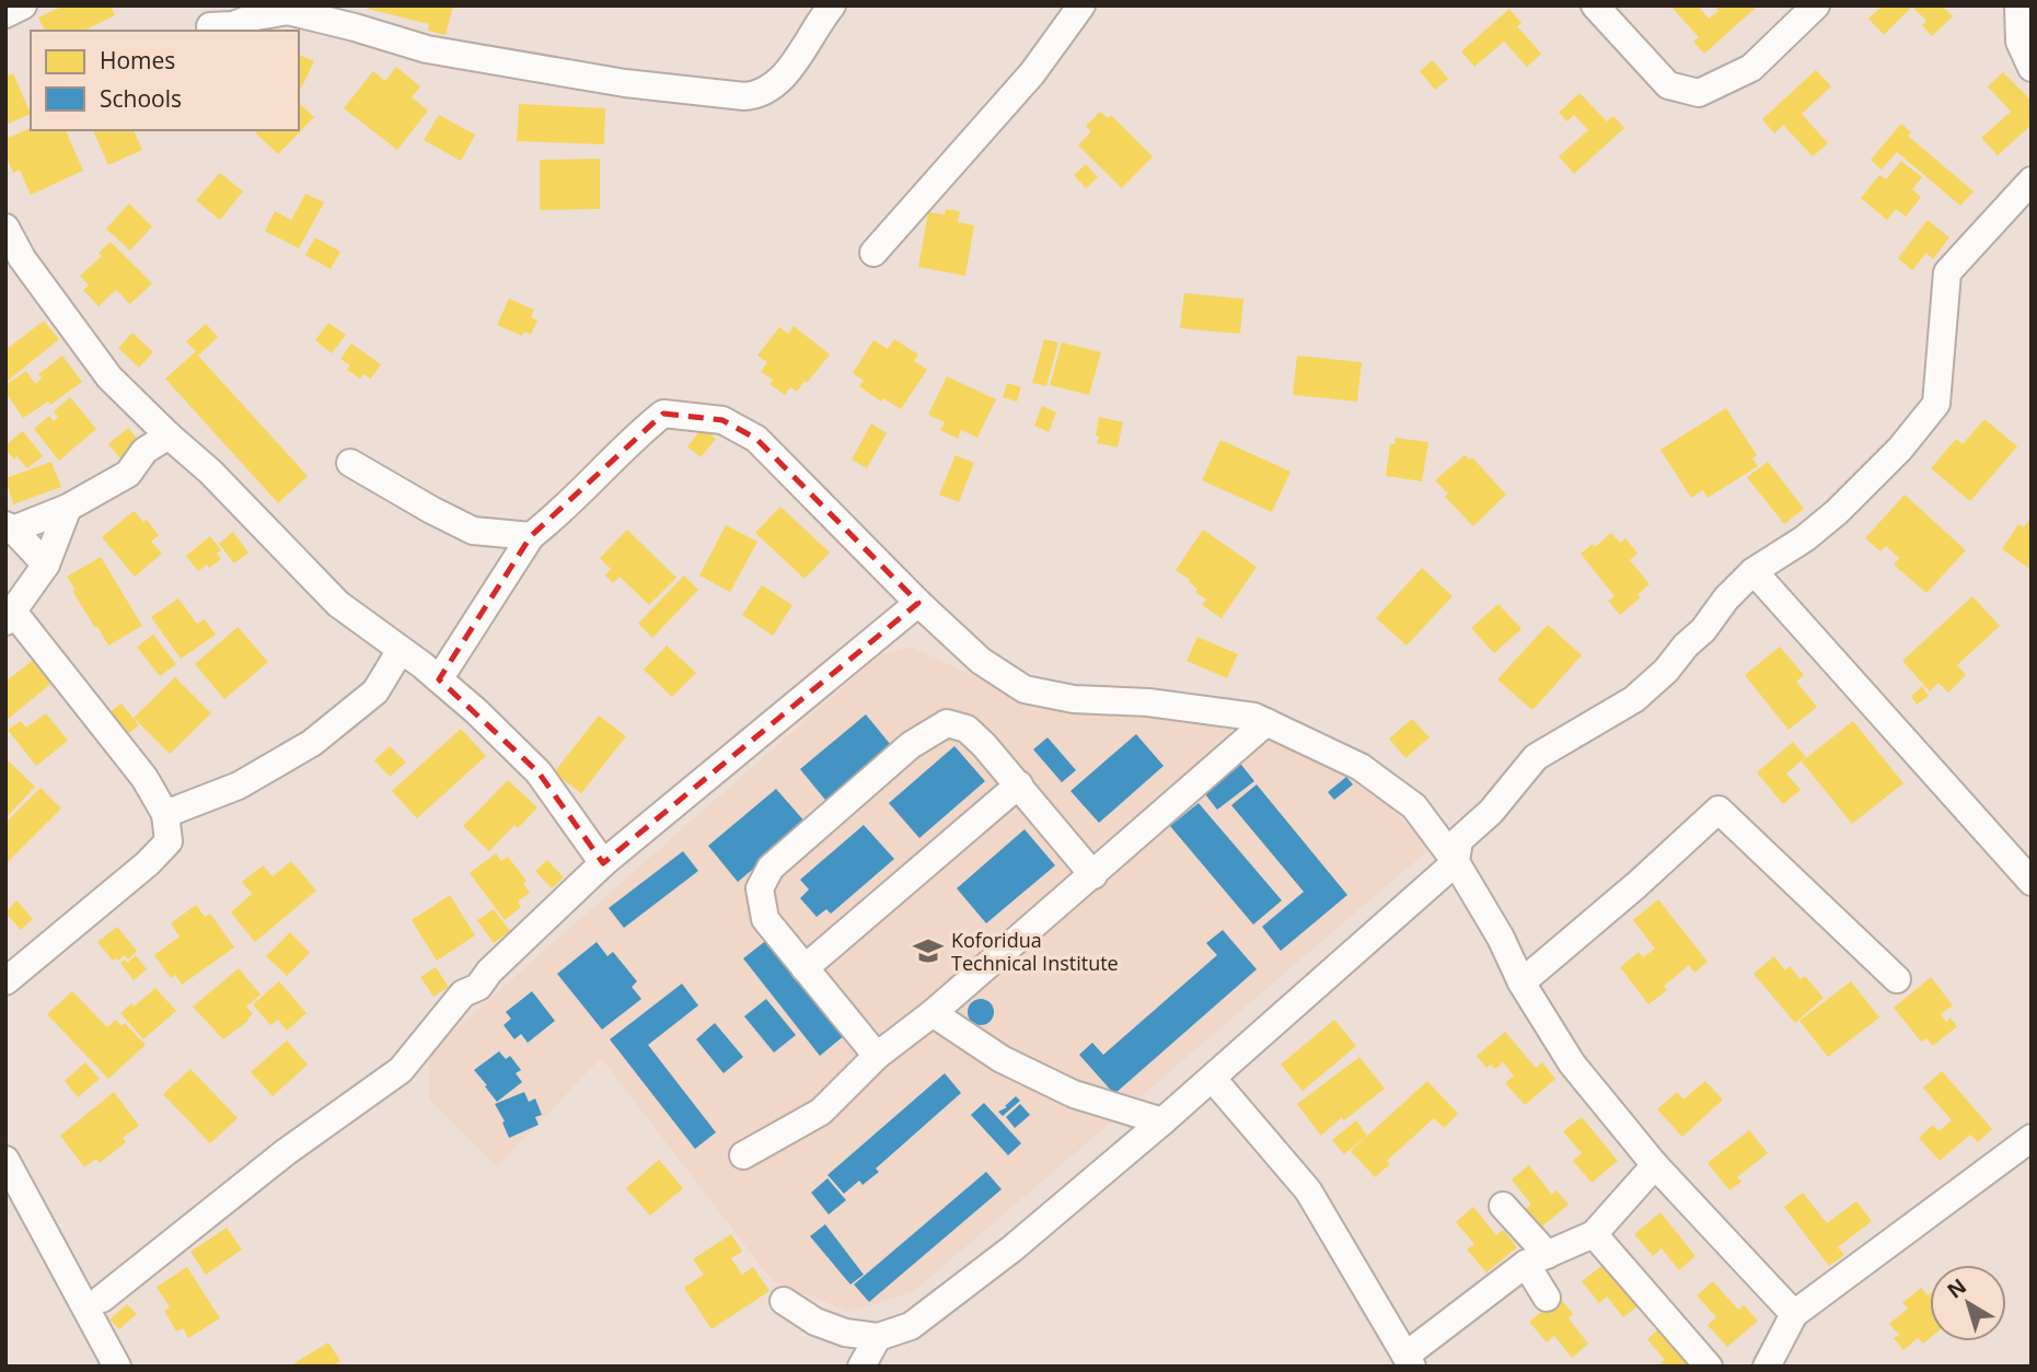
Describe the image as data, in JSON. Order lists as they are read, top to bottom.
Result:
{
  "places": {
    "school or university": ["Koforidua Technical Institute"]
  },
  "legend": ["Homes", "Schools"],
  "north": "top left"
}
